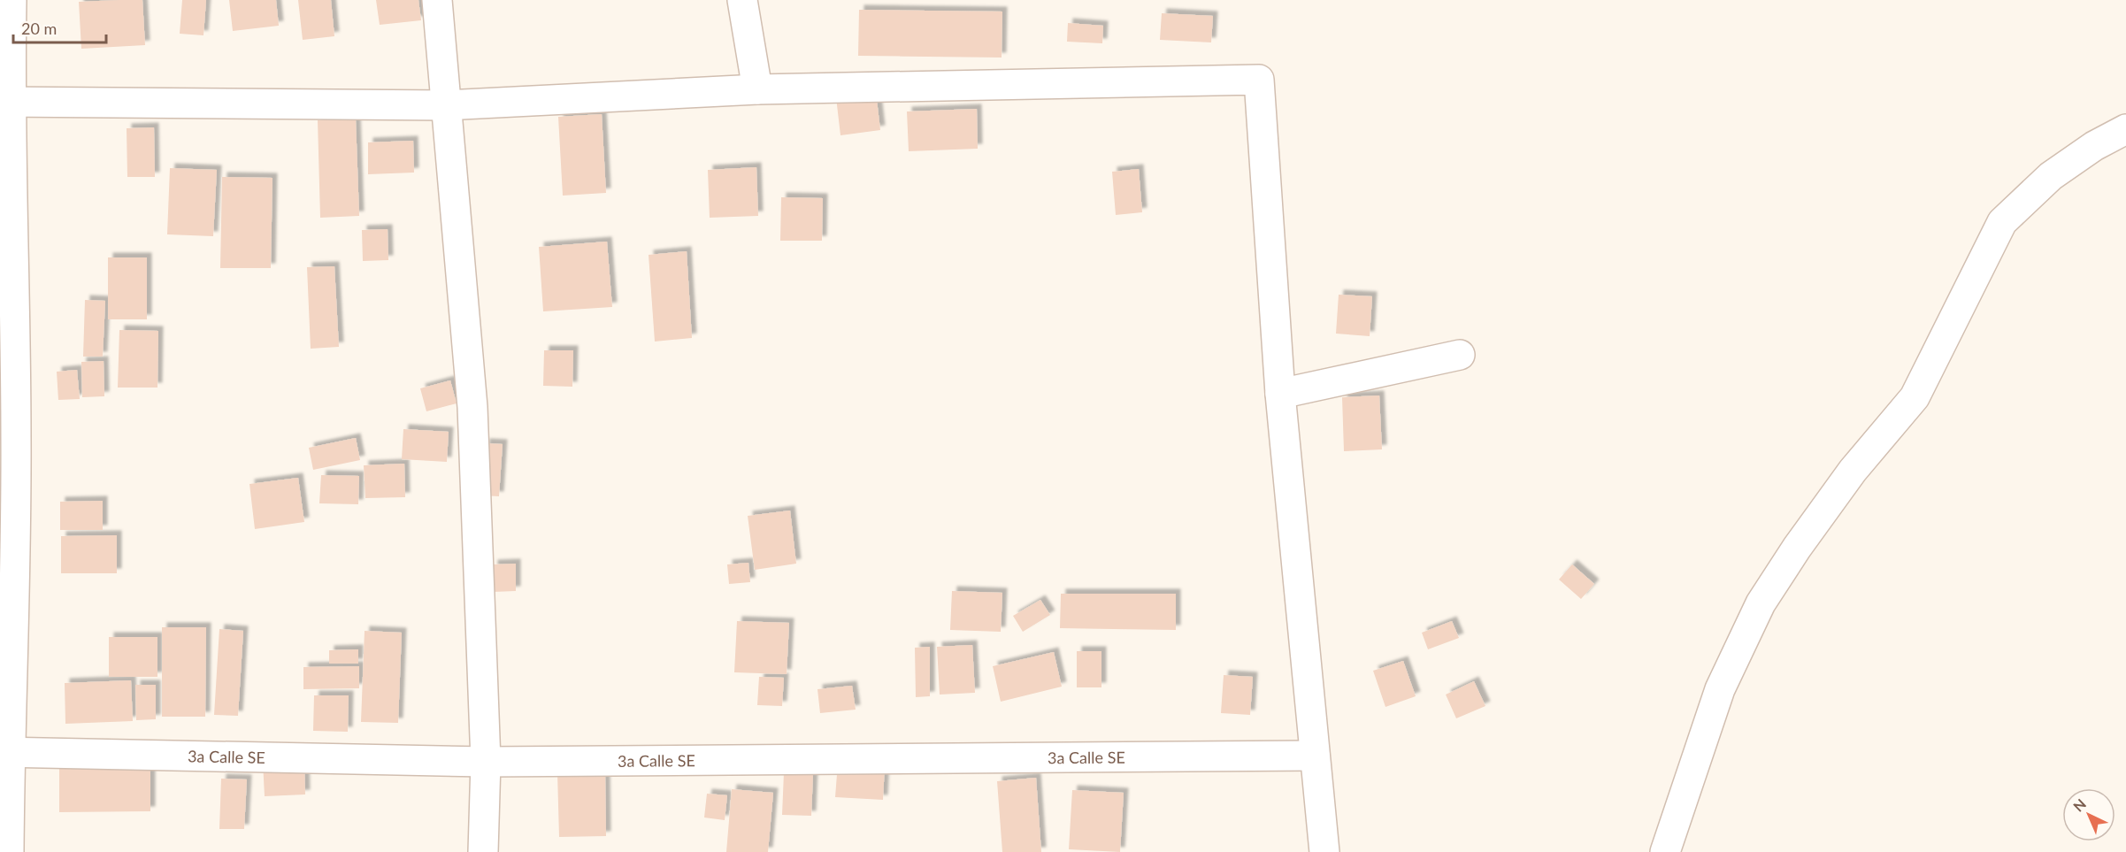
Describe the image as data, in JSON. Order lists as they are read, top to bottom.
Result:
{
  "streets": {
    "street": ["3a Calle SE"]
  },
  "scale_bar": "20 m",
  "north": "top left"
}
